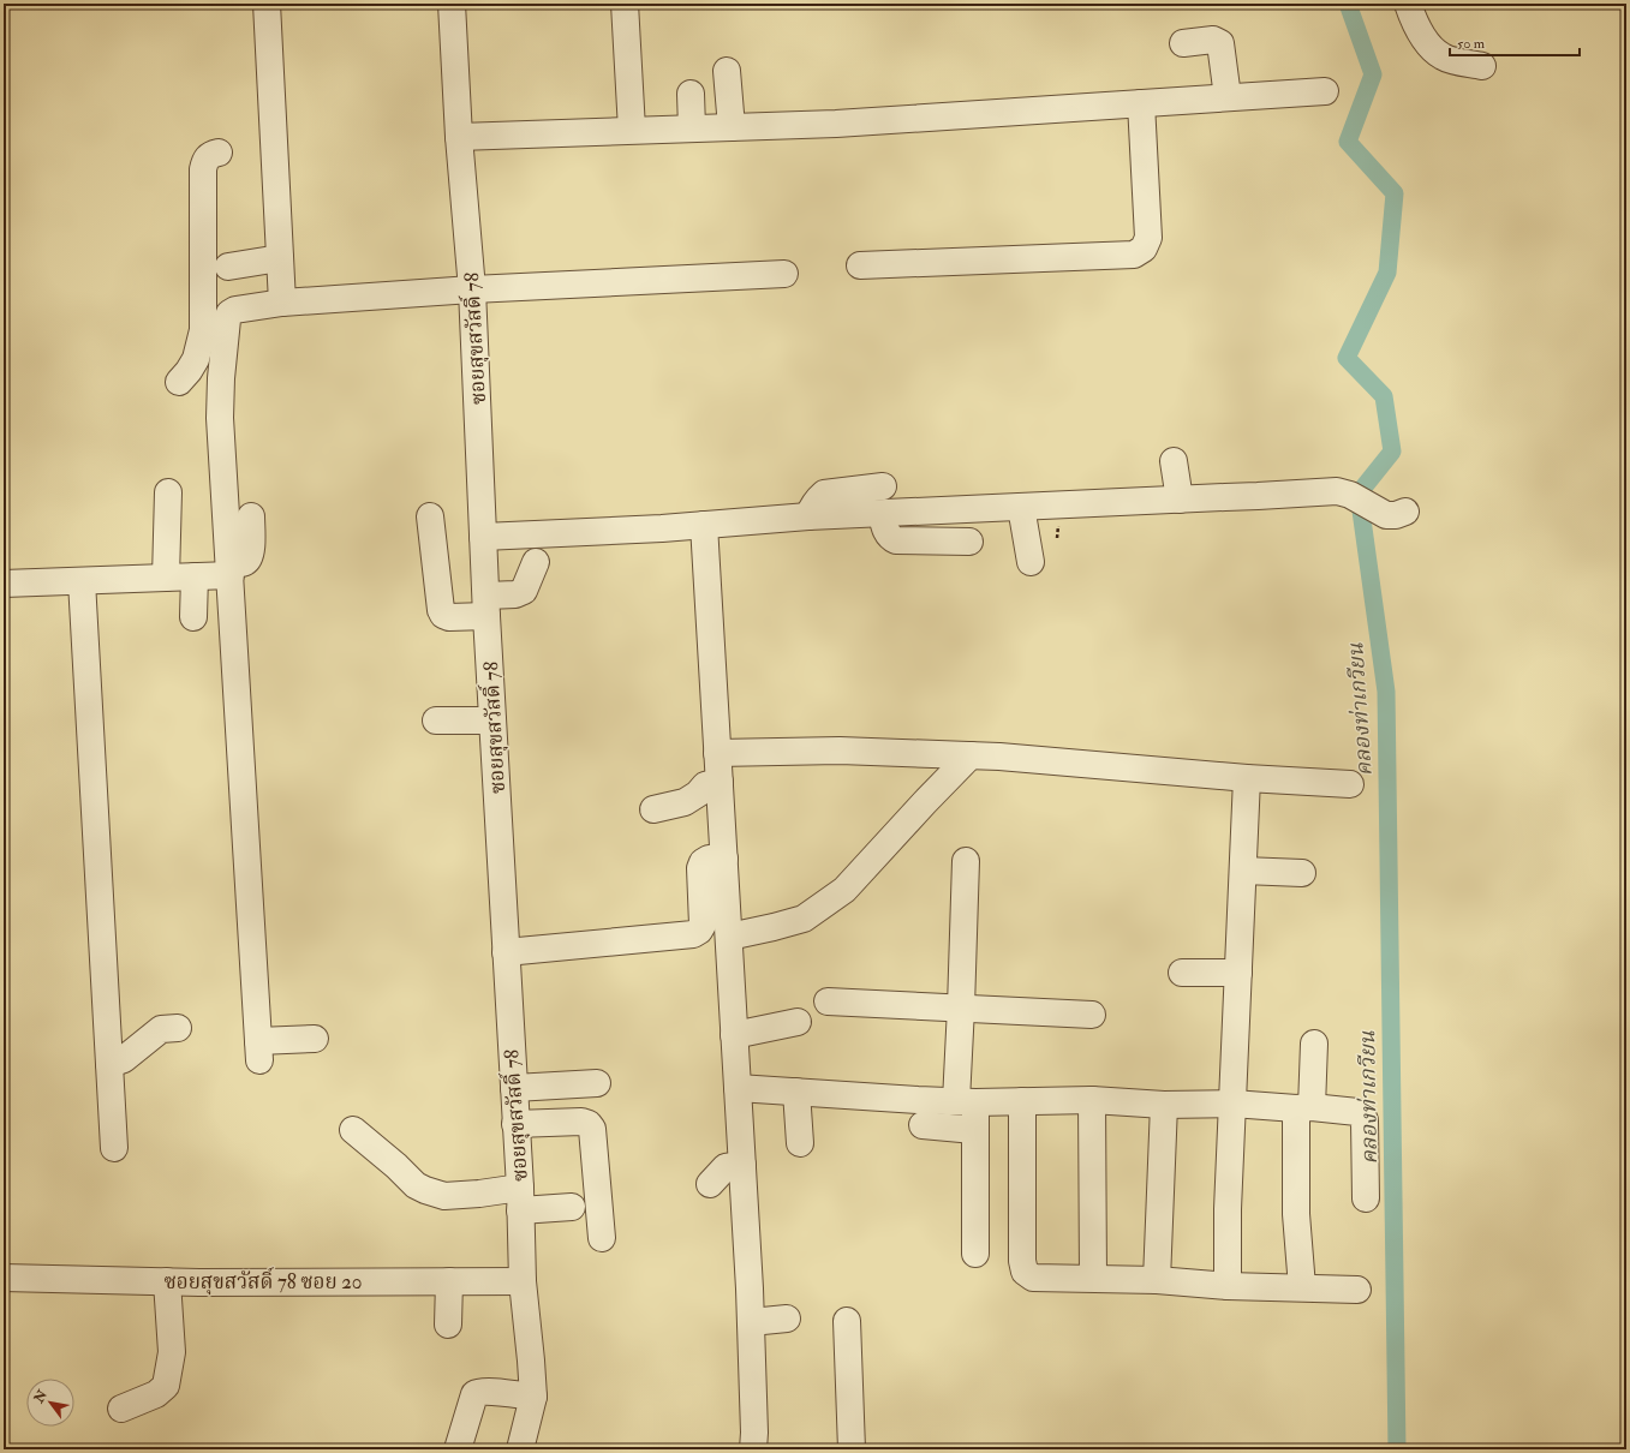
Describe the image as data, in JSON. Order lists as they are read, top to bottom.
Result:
{
  "streets": {
    "street": ["ซอยสุขสวัสดิ์ 78", "ซอยสุขสวัสดิ์ 78 ซอย 20"]
  },
  "crossings": [
    ["ซอยสุขสวัสดิ์ 78", "ซอยสุขสวัสดิ์ 78 ซอย 20"]
  ],
  "water": ["คลองท่าเกวียน"],
  "scale_bar": "50 m",
  "north": "top left"
}
